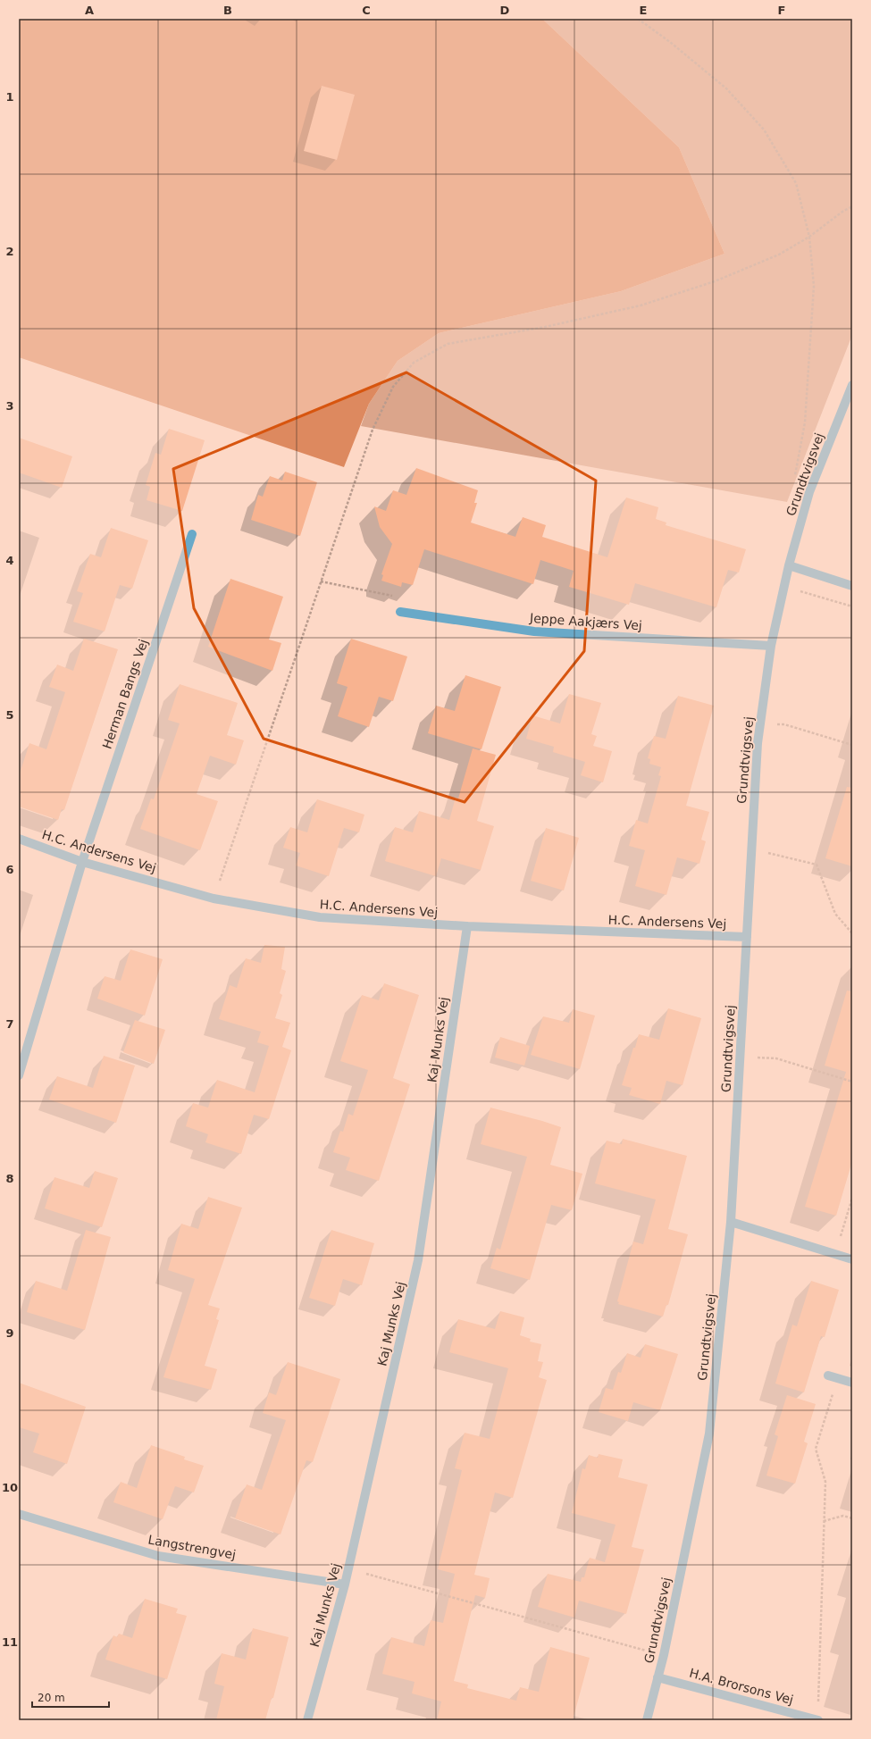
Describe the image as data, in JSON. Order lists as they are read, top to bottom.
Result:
{
  "streets": {
    "street": [
      "Grundtvigsvej",
      "Jeppe Aakjærs Vej",
      "Herman Bangs Vej",
      "H.C. Andersens Vej",
      "Kaj Munks Vej",
      "Langstrengvej",
      "H.A. Brorsons Vej"
    ]
  },
  "crossings": [
    ["Grundtvigsvej", "Jeppe Aakjærs Vej"],
    ["Grundtvigsvej", "H.C. Andersens Vej"],
    ["Grundtvigsvej", "H.A. Brorsons Vej"],
    ["Herman Bangs Vej", "H.C. Andersens Vej"],
    ["H.C. Andersens Vej", "Kaj Munks Vej"],
    ["Kaj Munks Vej", "Langstrengvej"]
  ],
  "scale_bar": "20 m",
  "grid": {
    "columns": [
      "A",
      "B",
      "C",
      "D",
      "E",
      "F"
    ],
    "rows": [
      "1",
      "2",
      "3",
      "4",
      "5",
      "6",
      "7",
      "8",
      "9",
      "10",
      "11"
    ]
  }
}
